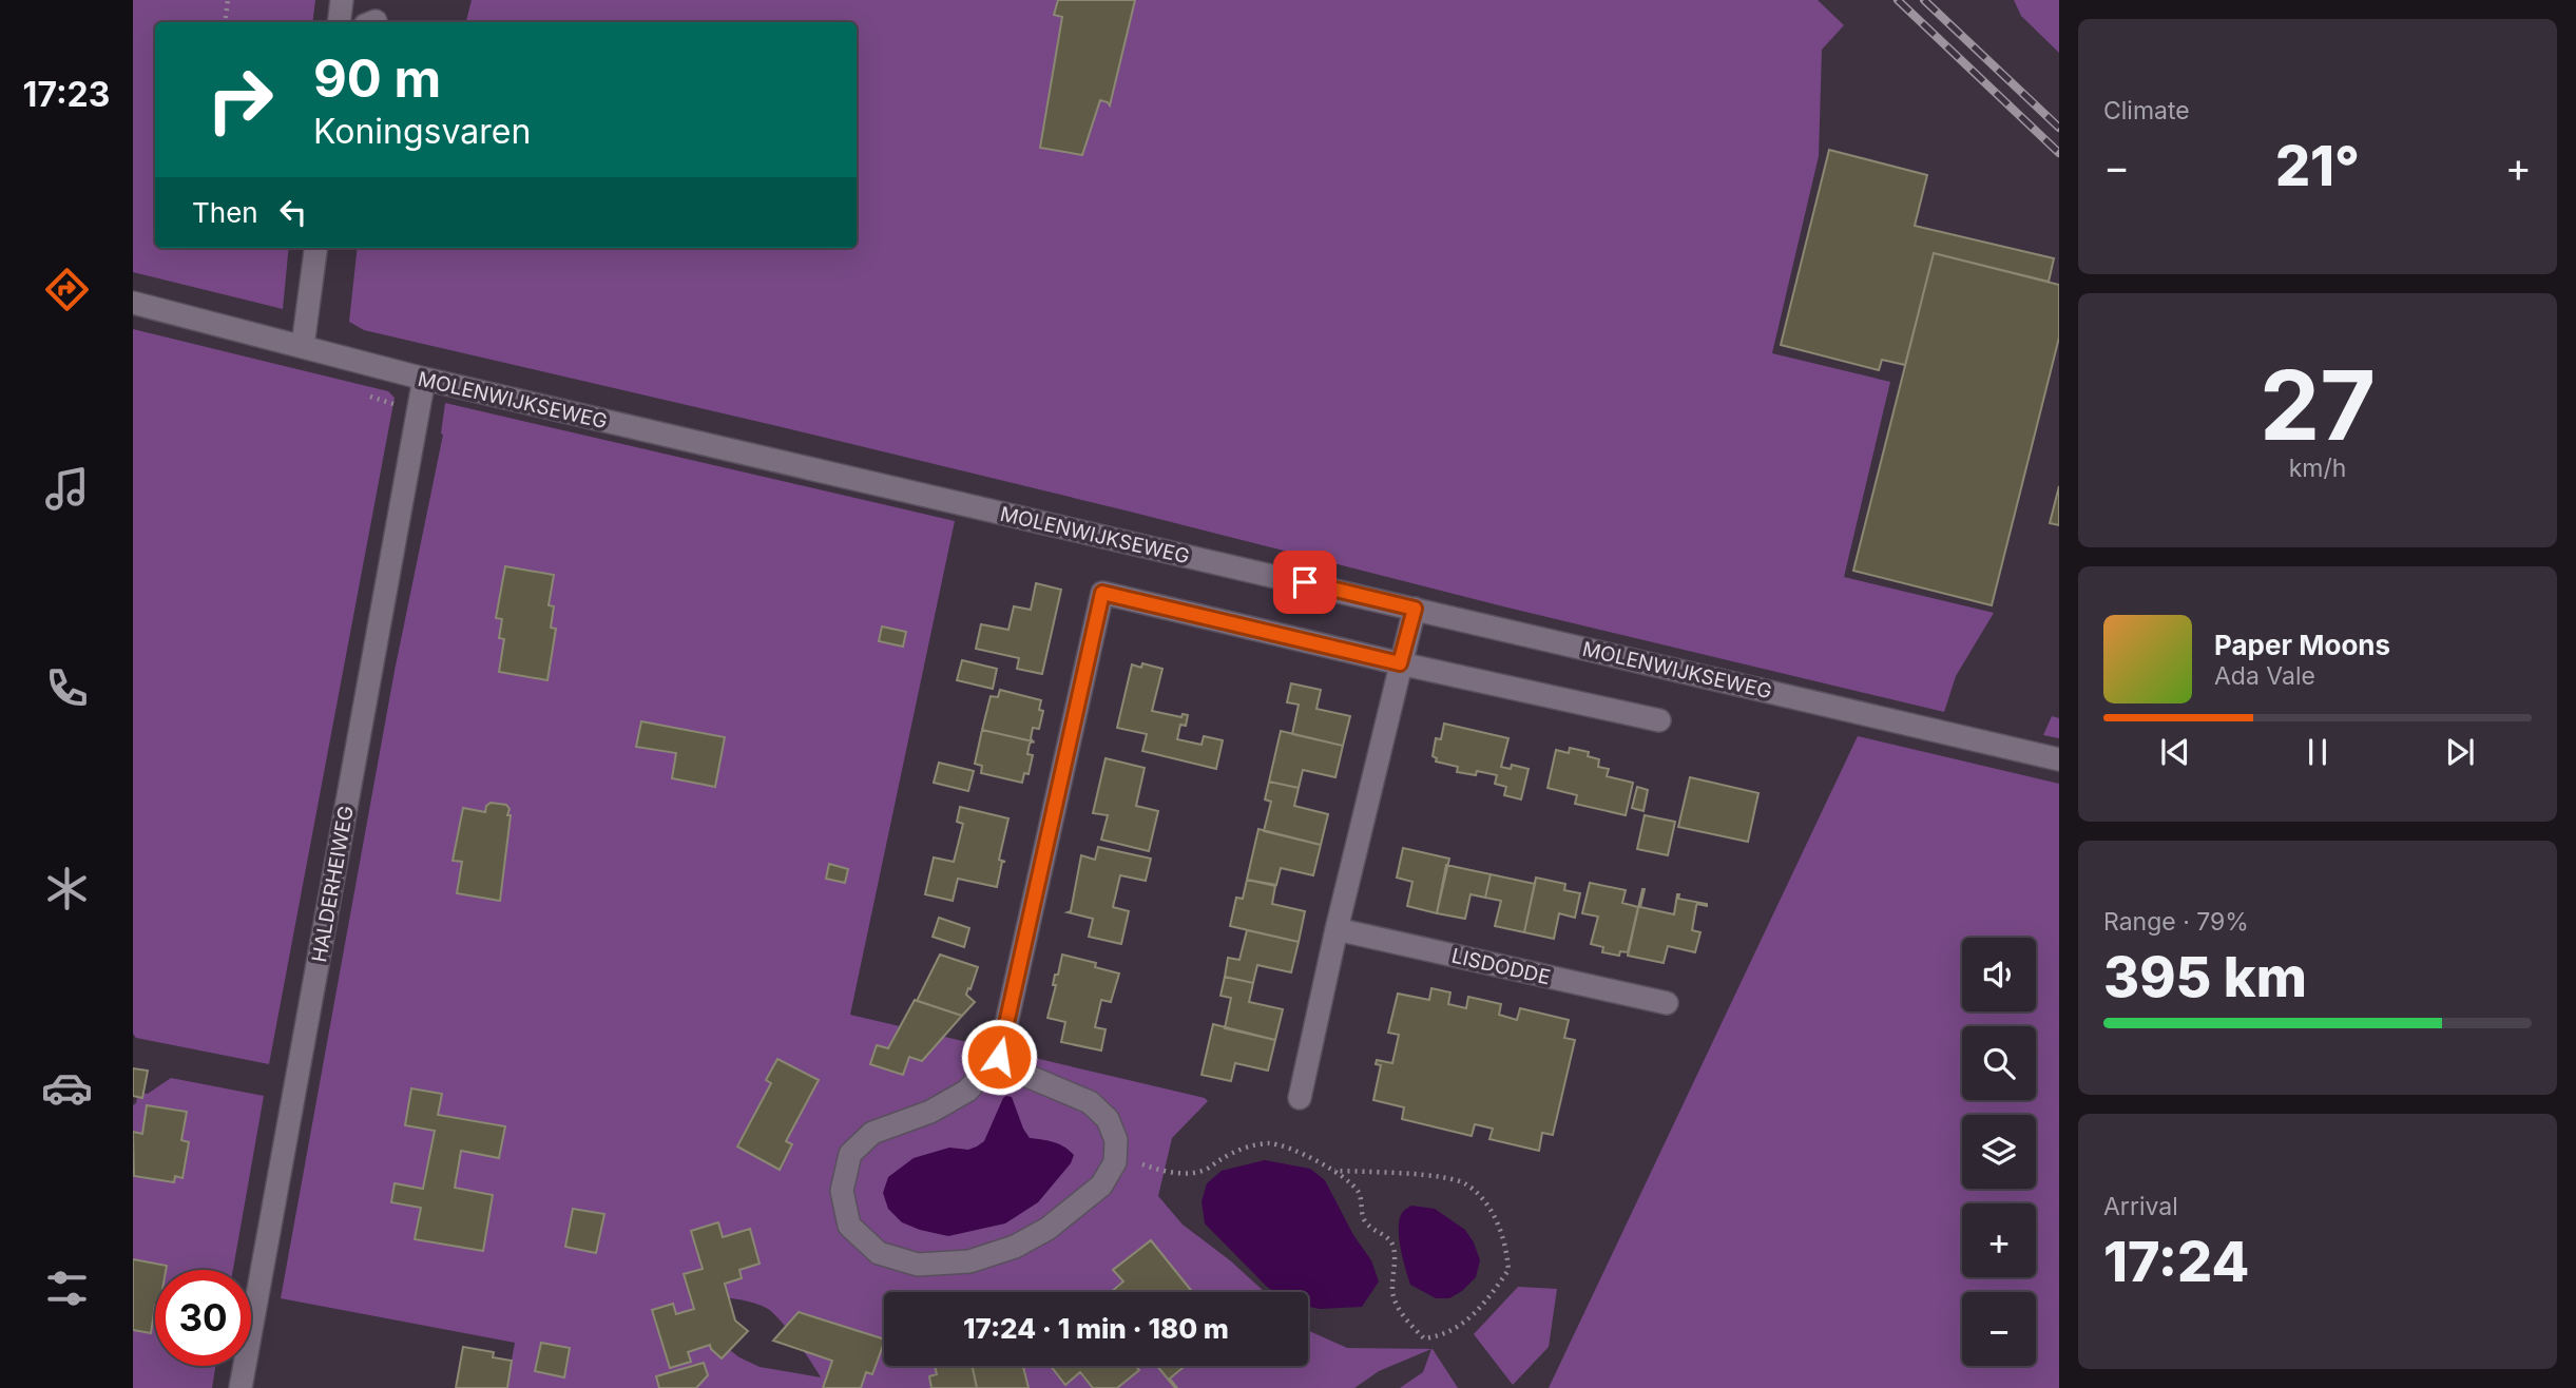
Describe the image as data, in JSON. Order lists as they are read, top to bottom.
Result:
{
  "streets": {
    "street": ["MOLENWIJKSEWEG", "HALDERHEIWEG", "LISDODDE"]
  },
  "crossings": [
    ["MOLENWIJKSEWEG", "HALDERHEIWEG"]
  ],
  "page": {
    "tabs": "17:23",
    "tile": [
      "Climate",
      ["27", "km/h"],
      ["Range · 79%", "395 km"],
      ["Arrival", "17:24"]
    ],
    "turn": ["90 m", "Koningsvaren"],
    "heat": ["−", "21°", "+"],
    "then": "Then",
    "song": ["Paper Moons", "Ada Vale"],
    "map_buttons": ["+", "−"],
    "limit": "30",
    "trip": "17:24 · 1 min · 180 m"
  }
}
